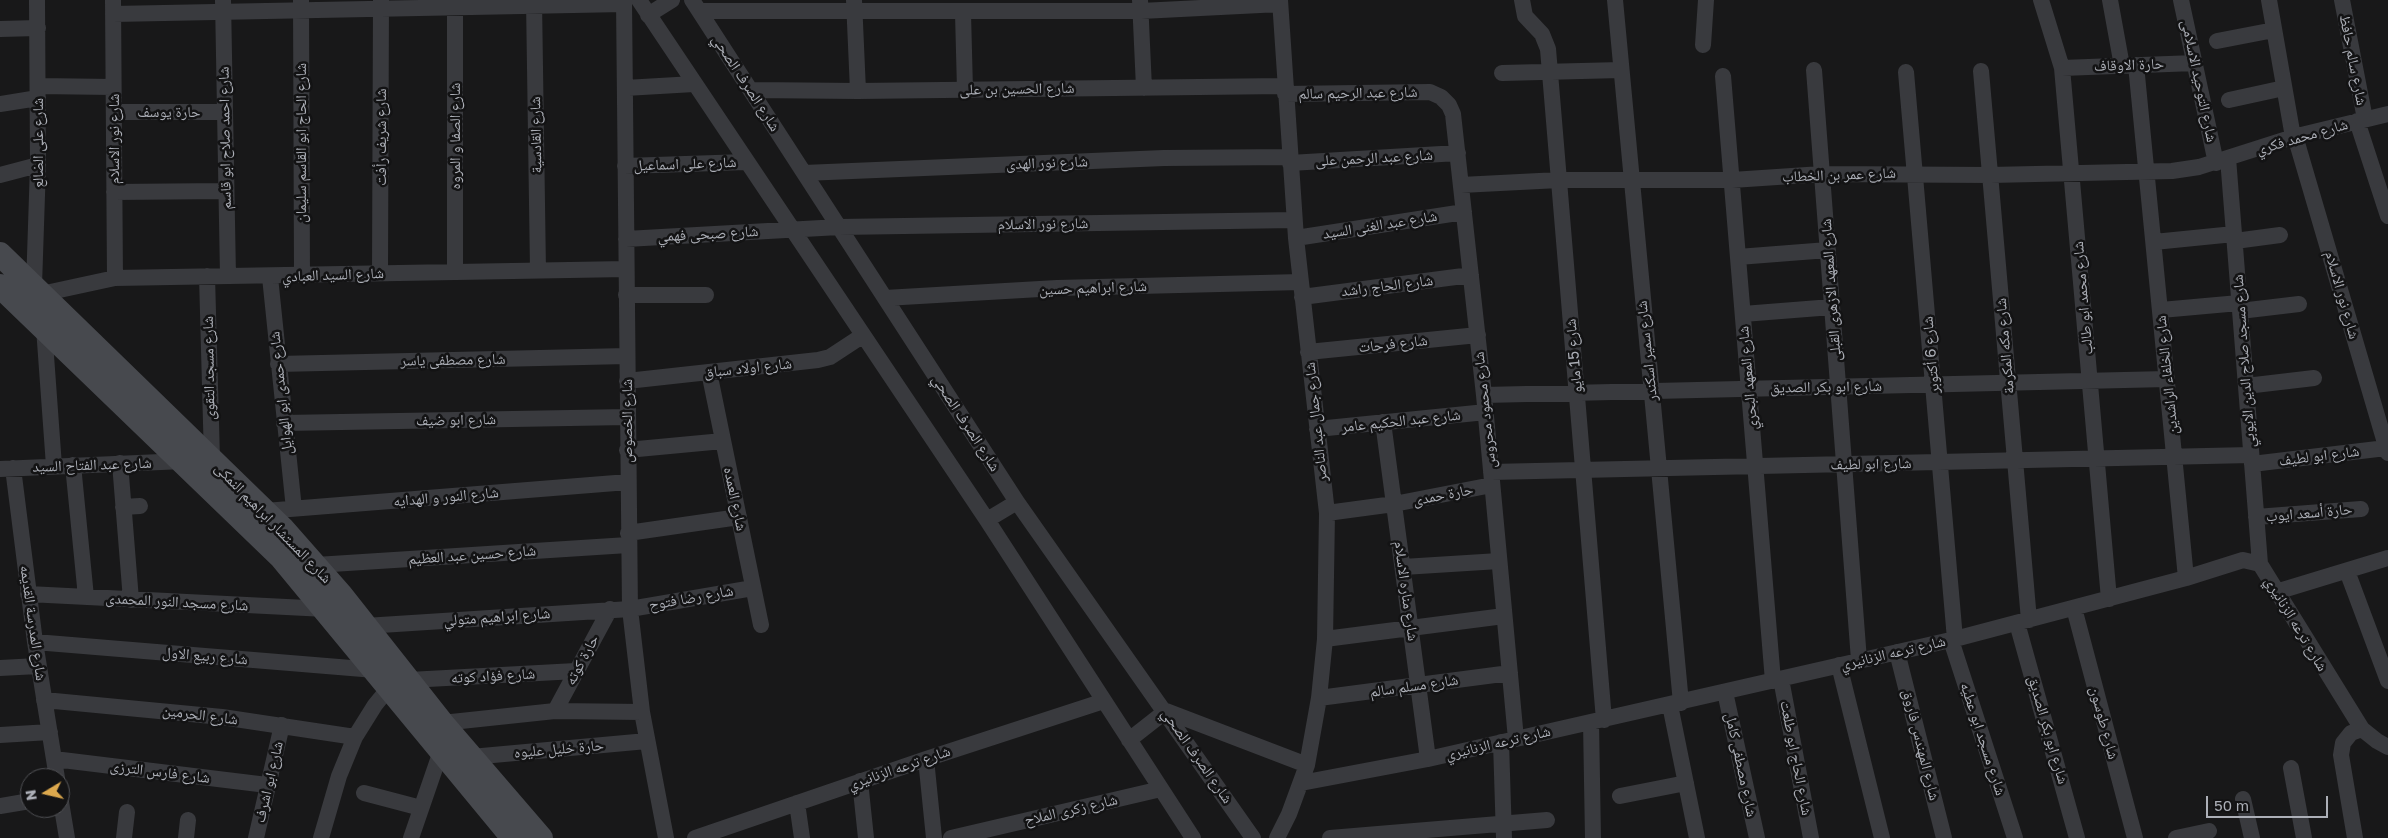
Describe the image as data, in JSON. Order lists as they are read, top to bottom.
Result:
{
  "streets": {
    "main road": ["شارع المستشار ابراهيم النمكى"],
    "street": [
      "شارع سالم حافظ",
      "حارة الاوقاف",
      "شارع التوحيد الاسلامى",
      "شارع الصرف الصحي",
      "شارع الحسين بن على",
      "شارع عبد الرحيم سالم",
      "حارة يوسف",
      "شارع القادسية",
      "شارع الصفا و المروه",
      "شارع شريف رأفت",
      "شارع محمد فكري",
      "شارع احمد صلاح ابو قاسم",
      "شارع نور الاسلام",
      "شارع على الضالع",
      "شارع الحاج ابو القاسم سليمان",
      "شارع عبد الرحمن على",
      "شارع نور الهدى",
      "شارع على اسماعيل",
      "شارع عمر بن الخطاب",
      "شارع عبد الغنى السيد",
      "شارع صبحى فهمي",
      "شارع السيد العبادي",
      "شارع الحاج راشد",
      "شارع ابراهيم حسين",
      "شارع المعهد الازهرى القبلى",
      "شارع محمد ابو طالب",
      "شارع فرحات",
      "شارع مكه المكرمة",
      "شارع سمير اسكندر",
      "شارع 6 أكتوبر",
      "شارع 15 مايو",
      "شارع مصطفى ياسر",
      "شارع مسجد صلاح الدين الايوبي",
      "شارع مسجد التقوى",
      "شارع اولاد سباق",
      "شارع الخلفاء الراشدين",
      "شارع المعهد البحري",
      "شارع ابو بكر الصديق",
      "شارع حمدى ابو الهوايل",
      "شارع محمود محروس",
      "شارع ابو ضيف",
      "شارع الخصوص",
      "شارع عبد الحكيم عامر",
      "شارع جمال عبد الناصر",
      "شارع ابو لطيف",
      "شارع عبد الفتاح السيد",
      "حارة حمدى",
      "شارع النور و الهدايه",
      "شارع العمده",
      "حارة أسعد ايوب",
      "شارع حسين عبد العظيم",
      "شارع مناره الاسلام",
      "شارع رضا فتوح",
      "شارع مسجد النور المحمدى",
      "شارع ابراهيم متولي",
      "شارع المدرسة القديمه",
      "شارع ترعه الزنانيري",
      "شارع ربيع الاول",
      "حارة كوته",
      "شارع فؤاد كوته",
      "شارع مسلم سالم",
      "شارع الحرمين",
      "شارع طوسون",
      "شارع مسجد ابو عطيه",
      "شارع المهندس فاروق",
      "حارة خليل عليوه",
      "شارع الحاج ابو طلعت",
      "شارع مصطفى كامل",
      "شارع فارس الترزى",
      "شارع ابو اشرف",
      "شارع زكرى الملاح"
    ]
  },
  "crossings": [
    ["شارع سالم حافظ", "شارع محمد فكري"],
    ["حارة الاوقاف", "شارع التوحيد الاسلامى"],
    ["حارة الاوقاف", "شارع محمد ابو طالب"],
    ["شارع التوحيد الاسلامى", "شارع محمد فكري"],
    ["شارع التوحيد الاسلامى", "شارع عمر بن الخطاب"],
    ["شارع التوحيد الاسلامى", "شارع مسجد صلاح الدين الايوبي"],
    ["شارع الصرف الصحي", "شارع الحسين بن على"],
    ["شارع الصرف الصحي", "شارع نور الاسلام"],
    ["شارع الصرف الصحي", "شارع نور الهدى"],
    ["شارع الصرف الصحي", "شارع ابراهيم حسين"],
    ["شارع الحسين بن على", "شارع عبد الرحيم سالم"],
    ["شارع الحسين بن على", "شارع جمال عبد الناصر"],
    ["شارع عبد الرحيم سالم", "شارع محمود محروس"],
    ["شارع عبد الرحيم سالم", "شارع جمال عبد الناصر"],
    ["حارة يوسف", "شارع احمد صلاح ابو قاسم"],
    ["حارة يوسف", "شارع نور الاسلام"],
    ["شارع القادسية", "شارع السيد العبادي"],
    ["شارع الصفا و المروه", "شارع السيد العبادي"],
    ["شارع شريف رأفت", "شارع السيد العبادي"],
    ["شارع محمد فكري", "شارع نور الاسلام"],
    ["شارع محمد فكري", "شارع عمر بن الخطاب"],
    ["شارع محمد فكري", "شارع مسجد صلاح الدين الايوبي"],
    ["شارع احمد صلاح ابو قاسم", "شارع السيد العبادي"],
    ["شارع نور الاسلام", "شارع صبحى فهمي"],
    ["شارع نور الاسلام", "شارع السيد العبادي"],
    ["شارع نور الاسلام", "شارع جمال عبد الناصر"],
    ["شارع نور الاسلام", "شارع ابو لطيف"],
    ["شارع على الضالع", "شارع السيد العبادي"],
    ["شارع على الضالع", "شارع المستشار ابراهيم النمكى"],
    ["شارع الحاج ابو القاسم سليمان", "شارع السيد العبادي"],
    ["شارع عبد الرحمن على", "شارع نور الهدى"],
    ["شارع عبد الرحمن على", "شارع محمود محروس"],
    ["شارع عبد الرحمن على", "شارع جمال عبد الناصر"],
    ["شارع نور الهدى", "شارع جمال عبد الناصر"],
    ["شارع على اسماعيل", "شارع الخصوص"],
    ["شارع عمر بن الخطاب", "شارع المعهد الازهرى القبلى"],
    ["شارع عمر بن الخطاب", "شارع محمد ابو طالب"],
    ["شارع عمر بن الخطاب", "شارع مكه المكرمة"],
    ["شارع عمر بن الخطاب", "شارع سمير اسكندر"],
    ["شارع عمر بن الخطاب", "شارع 6 أكتوبر"],
    ["شارع عمر بن الخطاب", "شارع 15 مايو"],
    ["شارع عمر بن الخطاب", "شارع مسجد صلاح الدين الايوبي"],
    ["شارع عمر بن الخطاب", "شارع الخلفاء الراشدين"],
    ["شارع عمر بن الخطاب", "شارع المعهد البحري"],
    ["شارع عمر بن الخطاب", "شارع محمود محروس"],
    ["شارع عبد الغنى السيد", "شارع محمود محروس"],
    ["شارع عبد الغنى السيد", "شارع جمال عبد الناصر"],
    ["شارع صبحى فهمي", "شارع الخصوص"],
    ["شارع السيد العبادي", "شارع مسجد التقوى"],
    ["شارع السيد العبادي", "شارع حمدى ابو الهوايل"],
    ["شارع السيد العبادي", "شارع الخصوص"],
    ["شارع السيد العبادي", "شارع المستشار ابراهيم النمكى"],
    ["شارع الحاج راشد", "شارع ابراهيم حسين"],
    ["شارع الحاج راشد", "شارع محمود محروس"],
    ["شارع الحاج راشد", "شارع جمال عبد الناصر"],
    ["شارع ابراهيم حسين", "شارع جمال عبد الناصر"],
    ["شارع المعهد الازهرى القبلى", "شارع ابو بكر الصديق"],
    ["شارع المعهد الازهرى القبلى", "شارع ابو لطيف"],
    ["شارع المعهد الازهرى القبلى", "شارع ترعه الزنانيري"],
    ["شارع محمد ابو طالب", "شارع ابو بكر الصديق"],
    ["شارع محمد ابو طالب", "شارع ابو لطيف"],
    ["شارع محمد ابو طالب", "شارع ترعه الزنانيري"],
    ["شارع فرحات", "شارع محمود محروس"],
    ["شارع فرحات", "شارع جمال عبد الناصر"],
    ["شارع مكه المكرمة", "شارع ابو بكر الصديق"],
    ["شارع مكه المكرمة", "شارع ابو لطيف"],
    ["شارع مكه المكرمة", "شارع ترعه الزنانيري"],
    ["شارع سمير اسكندر", "شارع ابو بكر الصديق"],
    ["شارع سمير اسكندر", "شارع ابو لطيف"],
    ["شارع سمير اسكندر", "شارع ترعه الزنانيري"],
    ["شارع 6 أكتوبر", "شارع ابو بكر الصديق"],
    ["شارع 6 أكتوبر", "شارع ابو لطيف"],
    ["شارع 6 أكتوبر", "شارع ترعه الزنانيري"],
    ["شارع 6 أكتوبر", "شارع مسجد ابو عطيه"],
    ["شارع 15 مايو", "شارع ابو بكر الصديق"],
    ["شارع 15 مايو", "شارع ابو لطيف"],
    ["شارع 15 مايو", "شارع ترعه الزنانيري"],
    ["شارع مصطفى ياسر", "شارع حمدى ابو الهوايل"],
    ["شارع مصطفى ياسر", "شارع الخصوص"],
    ["شارع مسجد صلاح الدين الايوبي", "شارع ابو لطيف"],
    ["شارع مسجد صلاح الدين الايوبي", "حارة أسعد ايوب"],
    ["شارع مسجد صلاح الدين الايوبي", "شارع ترعه الزنانيري"],
    ["شارع مسجد التقوى", "شارع المستشار ابراهيم النمكى"],
    ["شارع اولاد سباق", "شارع الخصوص"],
    ["شارع اولاد سباق", "شارع العمده"],
    ["شارع الخلفاء الراشدين", "شارع ابو بكر الصديق"],
    ["شارع الخلفاء الراشدين", "شارع ابو لطيف"],
    ["شارع الخلفاء الراشدين", "شارع ترعه الزنانيري"],
    ["شارع المعهد البحري", "شارع ابو بكر الصديق"],
    ["شارع المعهد البحري", "شارع ابو لطيف"],
    ["شارع المعهد البحري", "شارع ترعه الزنانيري"],
    ["شارع المعهد البحري", "شارع الحاج ابو طلعت"],
    ["شارع ابو بكر الصديق", "شارع محمود محروس"],
    ["شارع ابو بكر الصديق", "شارع ترعه الزنانيري"],
    ["شارع حمدى ابو الهوايل", "شارع ابو ضيف"],
    ["شارع حمدى ابو الهوايل", "شارع النور و الهدايه"],
    ["شارع محمود محروس", "شارع عبد الحكيم عامر"],
    ["شارع محمود محروس", "شارع ابو لطيف"],
    ["شارع محمود محروس", "حارة حمدى"],
    ["شارع محمود محروس", "شارع ترعه الزنانيري"],
    ["شارع محمود محروس", "شارع مسلم سالم"],
    ["شارع ابو ضيف", "شارع الخصوص"],
    ["شارع الخصوص", "شارع النور و الهدايه"],
    ["شارع الخصوص", "شارع حسين عبد العظيم"],
    ["شارع الخصوص", "شارع رضا فتوح"],
    ["شارع الخصوص", "شارع ابراهيم متولي"],
    ["شارع الخصوص", "حارة خليل عليوه"],
    ["شارع عبد الحكيم عامر", "شارع جمال عبد الناصر"],
    ["شارع عبد الحكيم عامر", "شارع مناره الاسلام"],
    ["شارع جمال عبد الناصر", "حارة حمدى"],
    ["شارع جمال عبد الناصر", "شارع ترعه الزنانيري"],
    ["شارع جمال عبد الناصر", "شارع مسلم سالم"],
    ["شارع ابو لطيف", "حارة حمدى"],
    ["شارع عبد الفتاح السيد", "شارع المستشار ابراهيم النمكى"],
    ["شارع عبد الفتاح السيد", "شارع المدرسة القديمه"],
    ["حارة حمدى", "شارع مناره الاسلام"],
    ["شارع النور و الهدايه", "شارع المستشار ابراهيم النمكى"],
    ["شارع العمده", "شارع حسين عبد العظيم"],
    ["شارع العمده", "شارع رضا فتوح"],
    ["شارع المستشار ابراهيم النمكى", "شارع حسين عبد العظيم"],
    ["شارع المستشار ابراهيم النمكى", "شارع مسجد النور المحمدى"],
    ["شارع المستشار ابراهيم النمكى", "شارع ابراهيم متولي"],
    ["شارع المستشار ابراهيم النمكى", "شارع ربيع الاول"],
    ["شارع المستشار ابراهيم النمكى", "شارع فؤاد كوته"],
    ["شارع المستشار ابراهيم النمكى", "حارة خليل عليوه"],
    ["شارع مناره الاسلام", "شارع ترعه الزنانيري"],
    ["شارع مناره الاسلام", "شارع مسلم سالم"],
    ["شارع رضا فتوح", "شارع ابراهيم متولي"],
    ["شارع مسجد النور المحمدى", "شارع المدرسة القديمه"],
    ["شارع ابراهيم متولي", "حارة كوته"],
    ["شارع المدرسة القديمه", "شارع ربيع الاول"],
    ["شارع المدرسة القديمه", "شارع الحرمين"],
    ["شارع المدرسة القديمه", "شارع فارس الترزى"],
    ["شارع ترعه الزنانيري", "شارع طوسون"],
    ["شارع ترعه الزنانيري", "شارع مسجد ابو عطيه"],
    ["شارع ترعه الزنانيري", "شارع المهندس فاروق"],
    ["شارع ترعه الزنانيري", "شارع الحاج ابو طلعت"],
    ["شارع ترعه الزنانيري", "شارع مصطفى كامل"],
    ["شارع ربيع الاول", "شارع فؤاد كوته"],
    ["حارة كوته", "شارع فؤاد كوته"],
    ["شارع الحرمين", "شارع ابو اشرف"],
    ["شارع فارس الترزى", "شارع ابو اشرف"]
  ],
  "scale_bar": "50 m",
  "north": "left"
}
